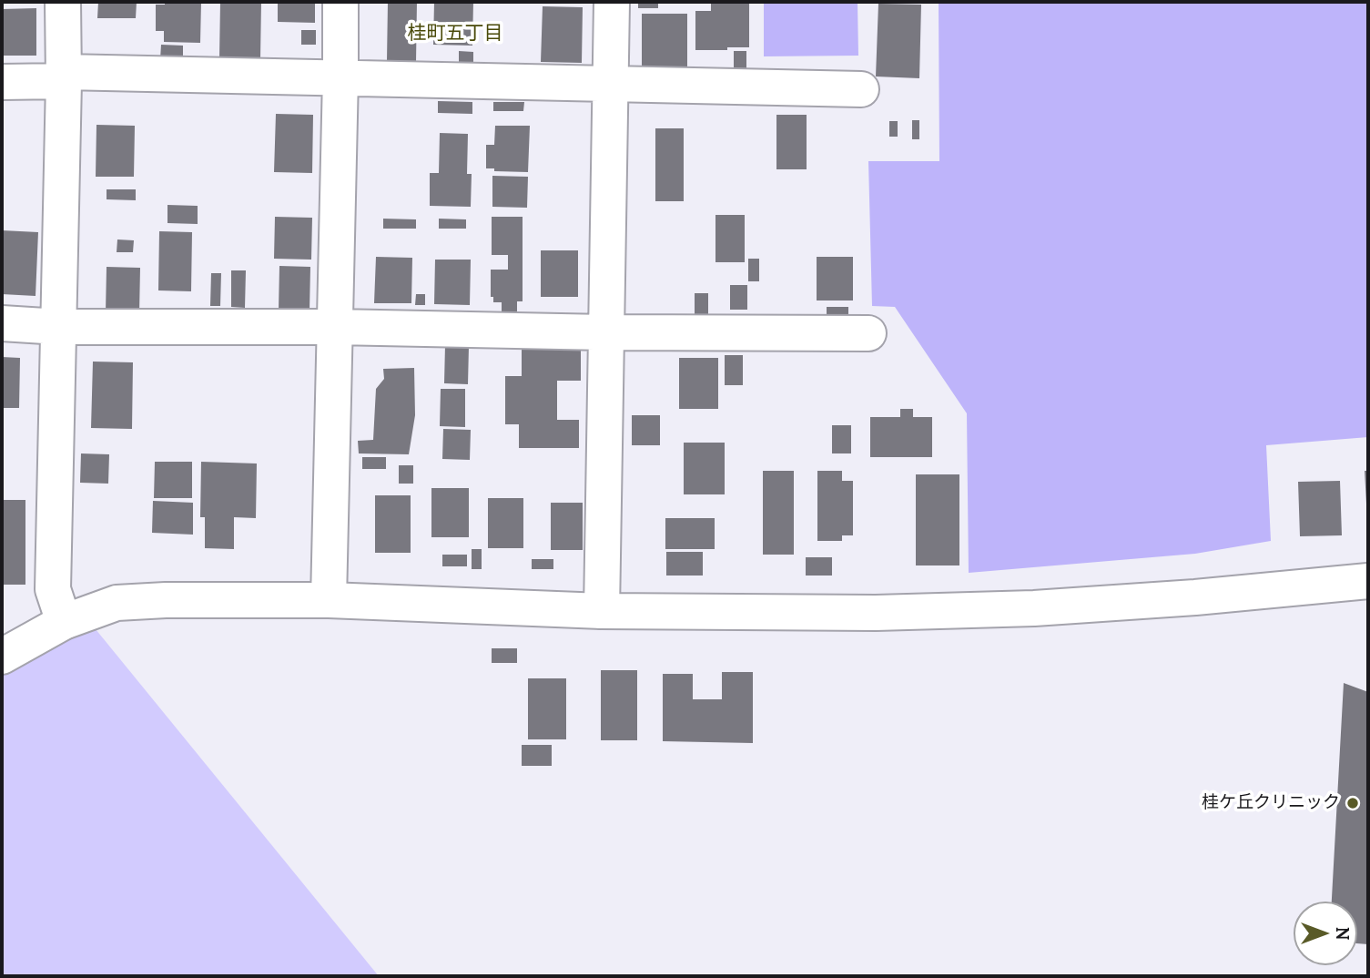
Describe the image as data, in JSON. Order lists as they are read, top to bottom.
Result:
{
  "districts": ["桂町五丁目"],
  "places": ["桂ケ丘クリニック"],
  "north": "right"
}
